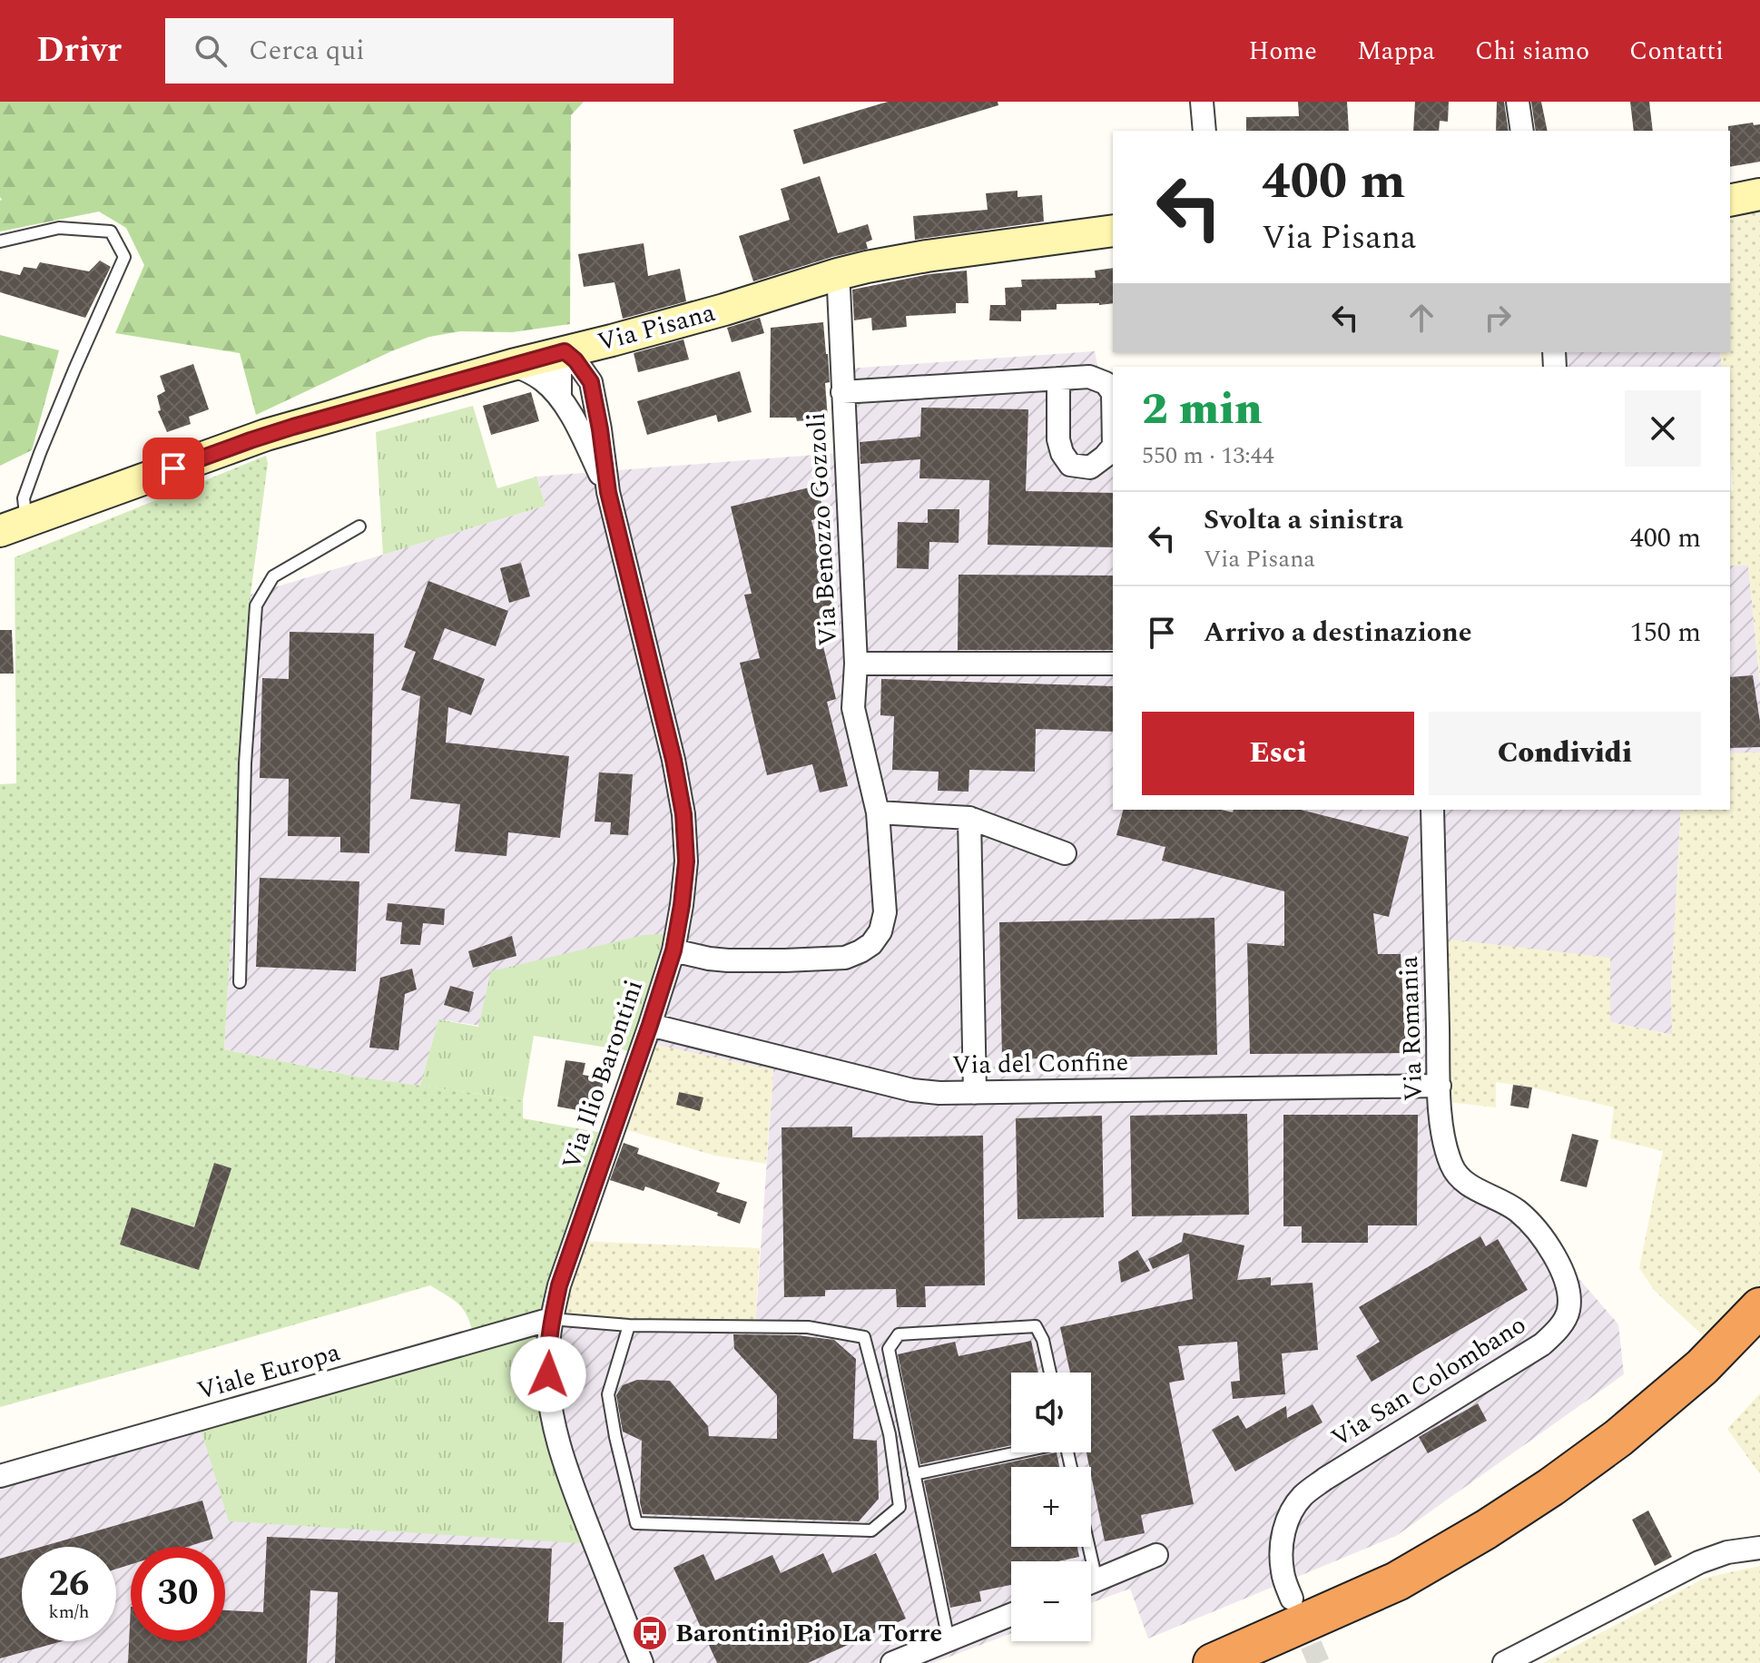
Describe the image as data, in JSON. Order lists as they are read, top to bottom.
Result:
{
  "streets": {
    "main road": ["Via Pisana"],
    "street": [
      "Via Benozzo Gozzoli",
      "Via Romania",
      "Via del Confine",
      "Via Ilio Barontini",
      "Viale Europa",
      "Via San Colombano"
    ]
  },
  "crossings": [
    ["Via Pisana", "Via Ilio Barontini"],
    ["Via Benozzo Gozzoli", "Via Ilio Barontini"],
    ["Via Romania", "Via del Confine"],
    ["Via Romania", "Via San Colombano"],
    ["Via del Confine", "Via Ilio Barontini"],
    ["Via Ilio Barontini", "Viale Europa"]
  ],
  "places": {
    "bus stop": ["Barontini Pio La Torre"]
  },
  "page": {
    "header": "Drivr",
    "search": "Cerca qui",
    "nav": [
      "Home",
      "Mappa",
      "Chi siamo",
      "Contatti"
    ],
    "turn": ["400 m", "Via Pisana"],
    "heading": ["2 min", "550 m · 13:44"],
    "list": [
      {
        "name": "Svolta a sinistra",
        "note": "Via Pisana",
        "value": "400 m"
      },
      {
        "name": "Arrivo a destinazione",
        "value": "150 m"
      }
    ],
    "buttons": ["Esci", "Condividi"],
    "map_buttons": ["+", "−"],
    "speed": "26 km/h",
    "limit": "30"
  }
}
